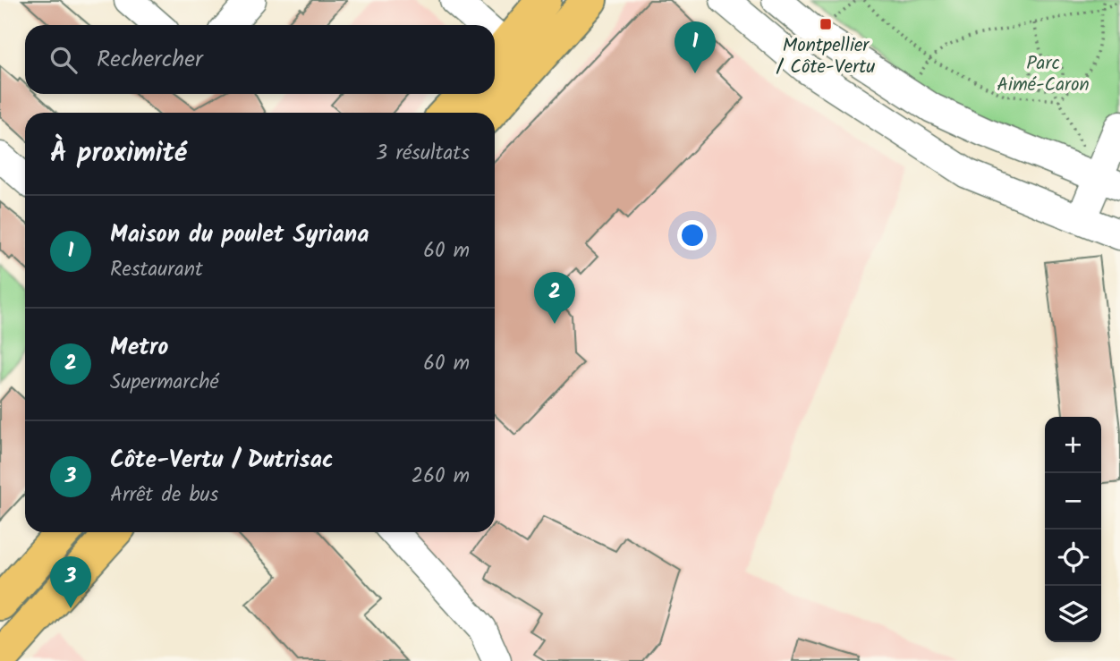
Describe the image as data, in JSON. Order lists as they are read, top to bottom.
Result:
{
  "parks": ["Parc Aimé-Caron"],
  "places": {
    "transit": ["Montpellier / Côte-Vertu"]
  },
  "page": {
    "pins": ["1", "2", "3"],
    "search": "Rechercher",
    "heading": ["À proximité", "3 résultats"],
    "list": [
      {
        "mark": "1",
        "name": "Maison du poulet Syriana",
        "note": "Restaurant",
        "value": "60 m"
      },
      {
        "mark": "2",
        "name": "Metro",
        "note": "Supermarché",
        "value": "60 m"
      },
      {
        "mark": "3",
        "name": "Côte-Vertu / Dutrisac",
        "note": "Arrêt de bus",
        "value": "260 m"
      }
    ],
    "map_buttons": ["+", "−"]
  }
}
